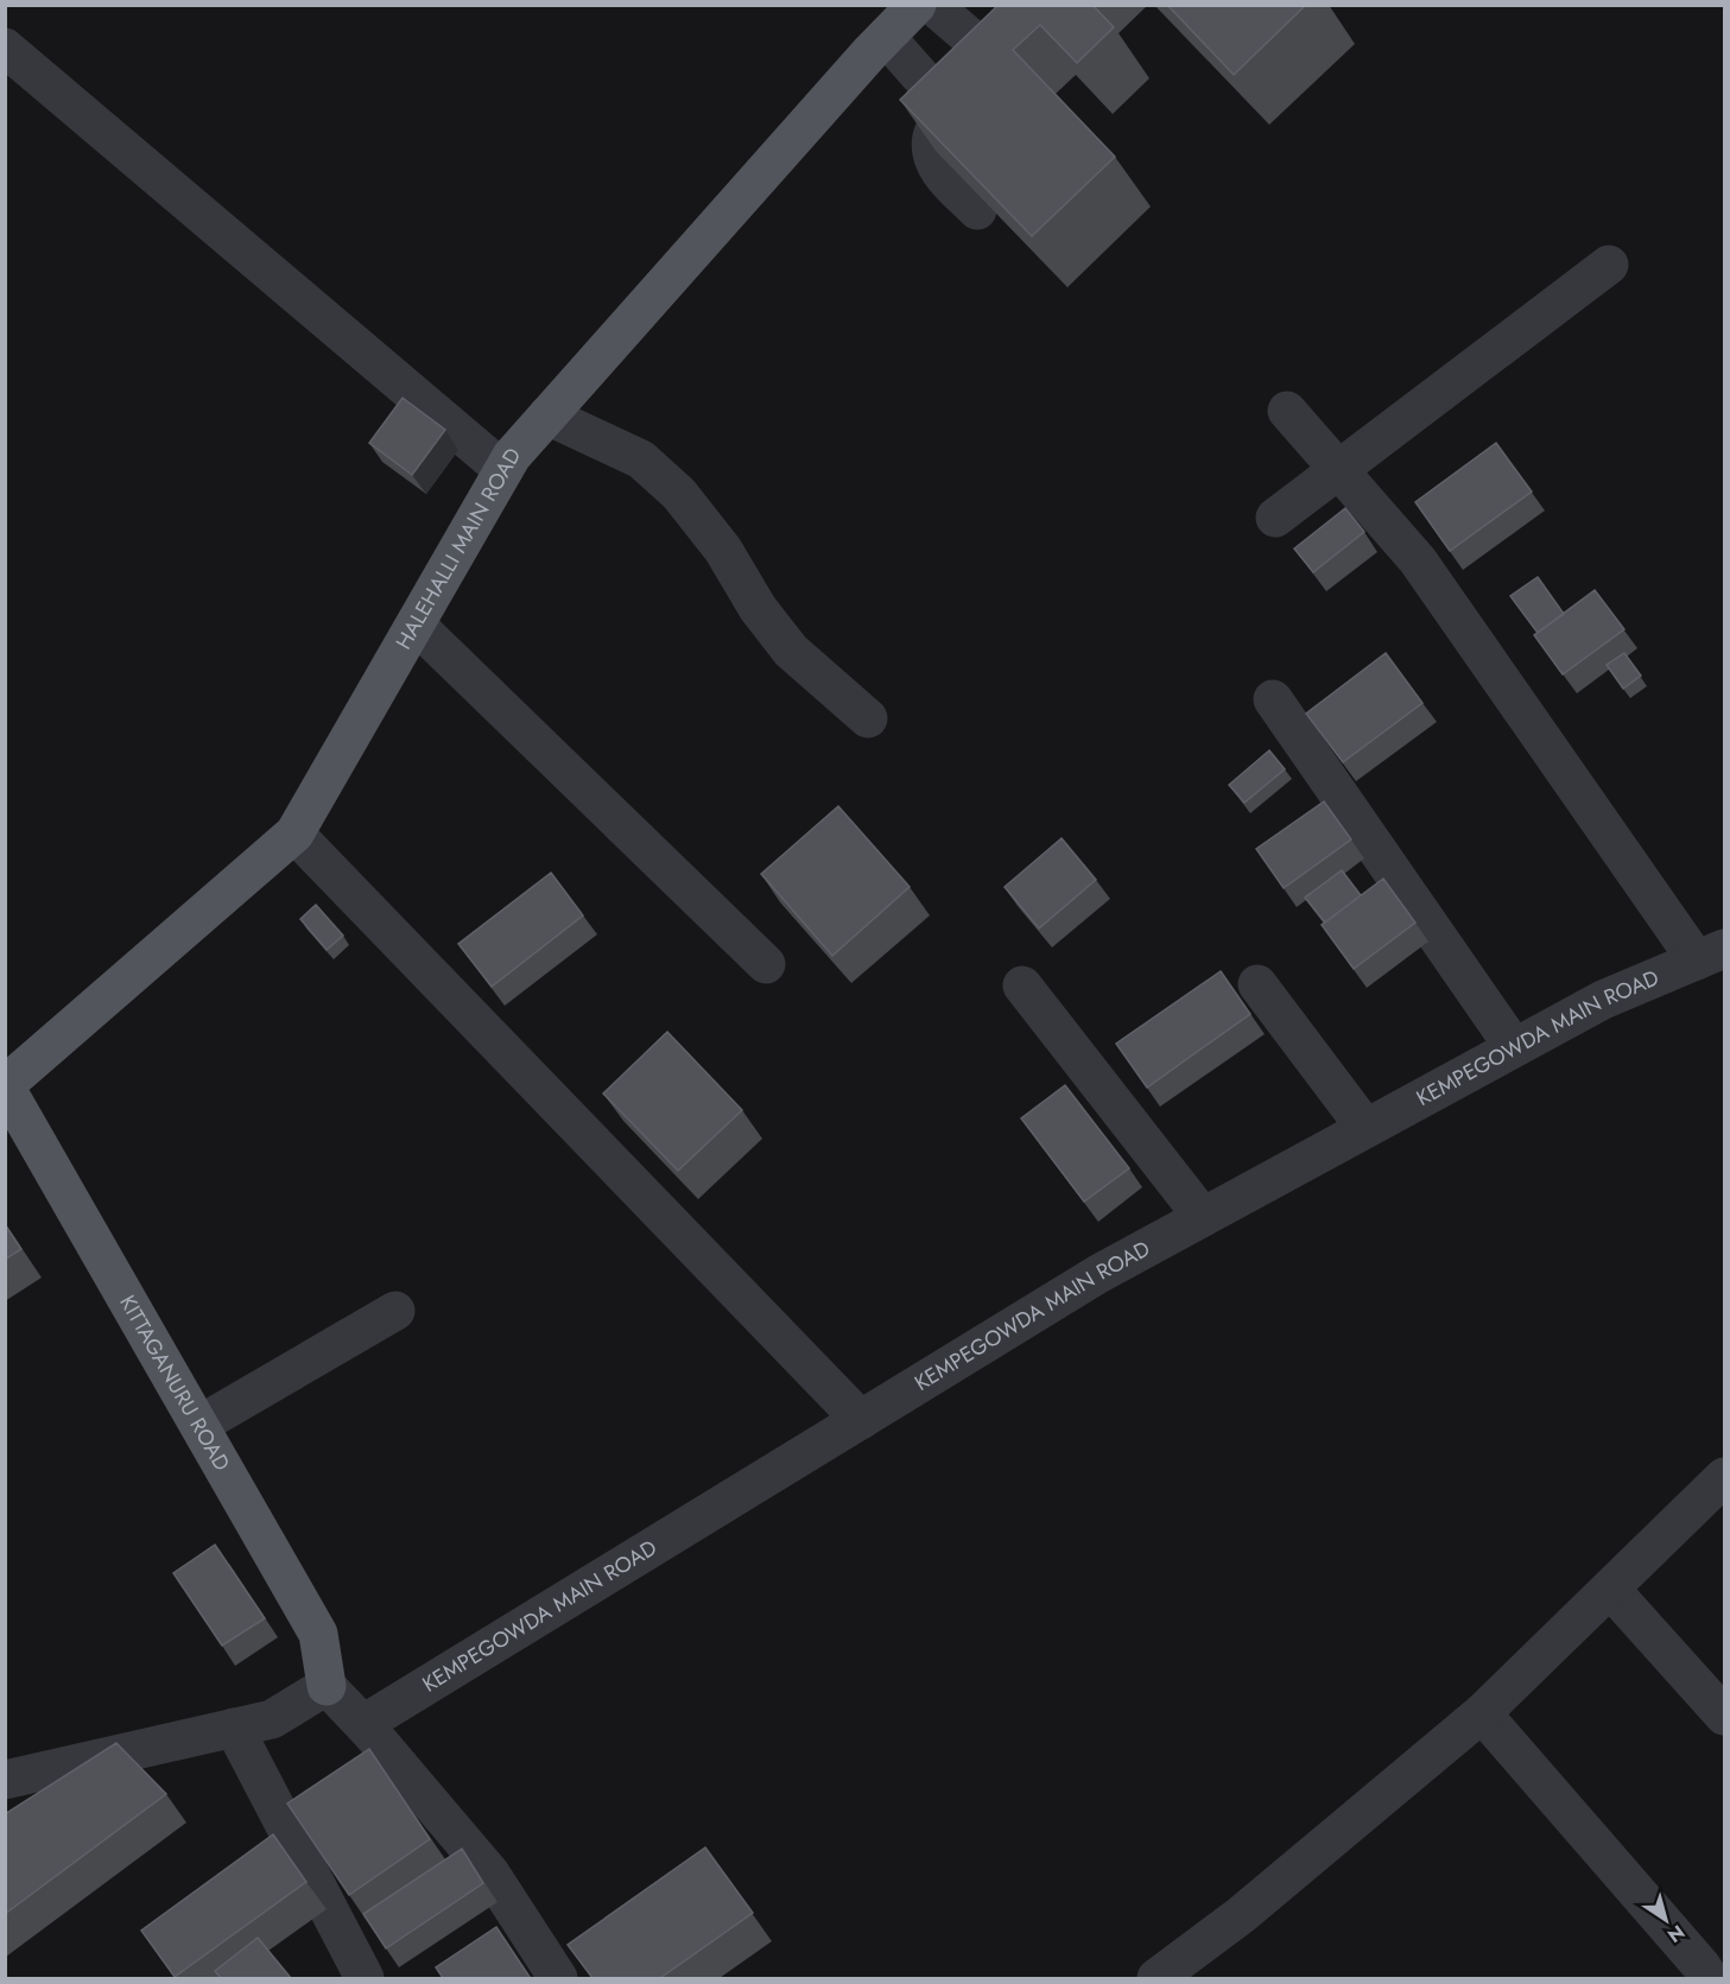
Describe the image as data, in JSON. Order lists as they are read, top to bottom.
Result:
{
  "streets": {
    "main road": ["HALEHALLI MAIN ROAD", "KITTAGANURU ROAD"],
    "street": ["KEMPEGOWDA MAIN ROAD"]
  },
  "crossings": [
    ["HALEHALLI MAIN ROAD", "KITTAGANURU ROAD"]
  ],
  "north": "bottom right"
}
